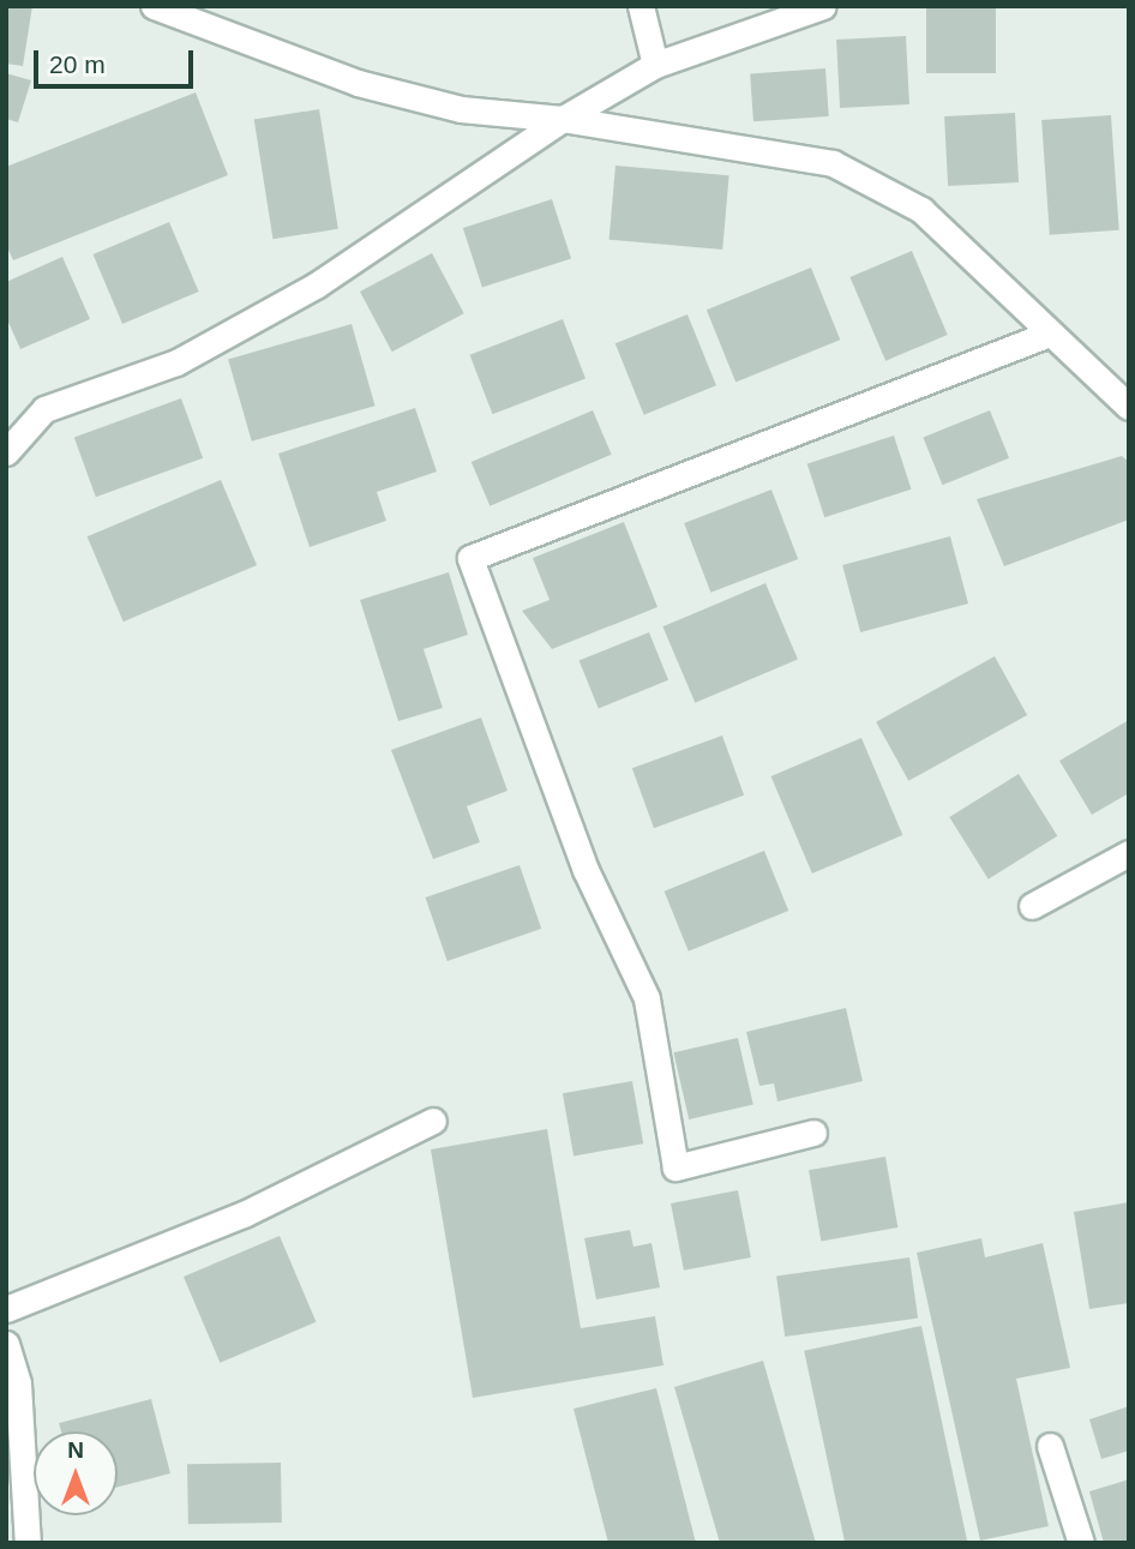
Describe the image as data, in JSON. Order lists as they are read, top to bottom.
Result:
{
  "scale_bar": "20 m",
  "north": "top"
}
